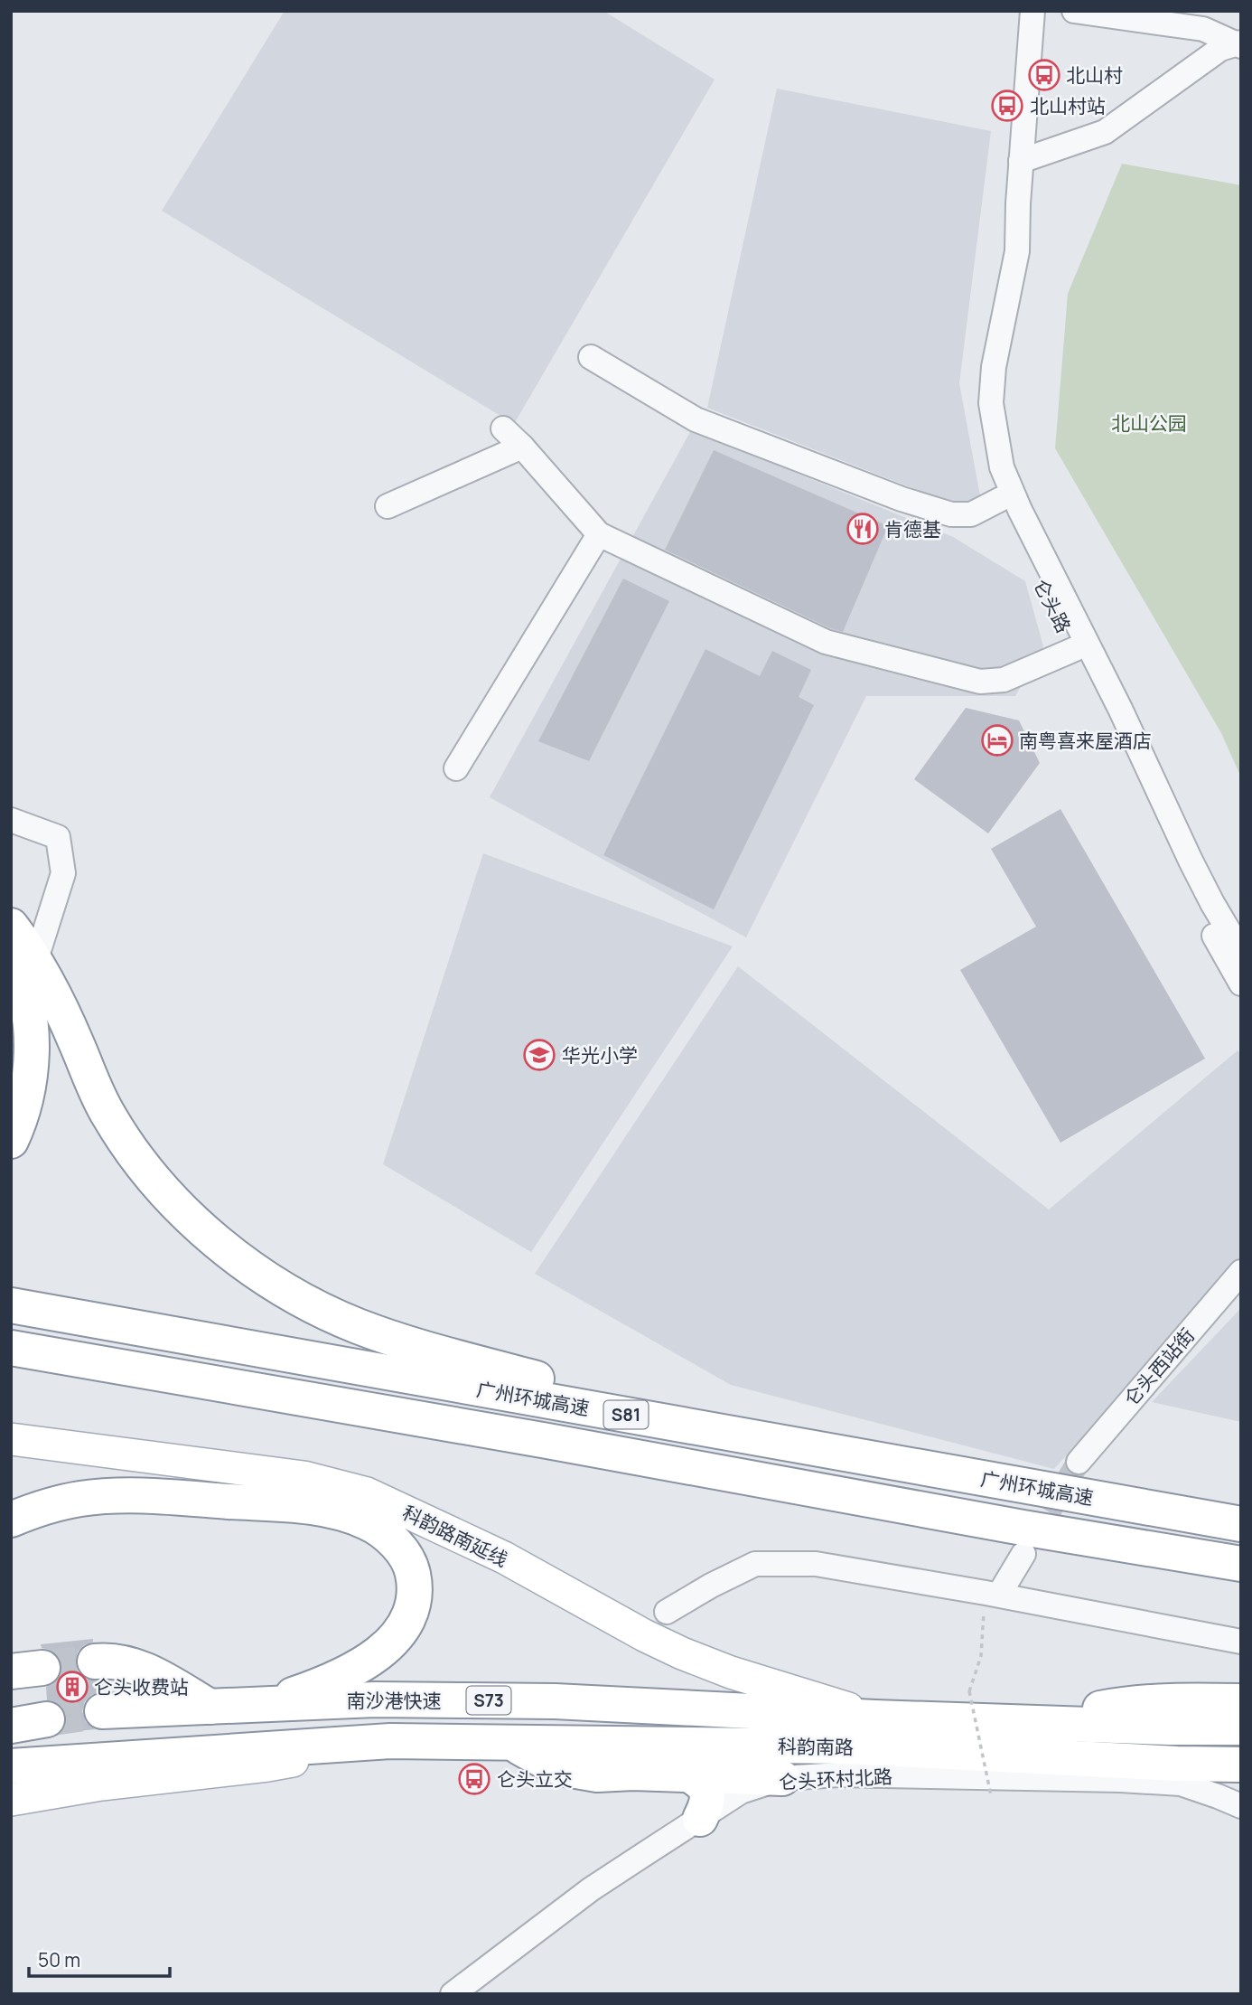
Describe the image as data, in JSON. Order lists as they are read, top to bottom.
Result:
{
  "streets": {
    "highway": [
      "广州环城高速",
      "S81",
      "南沙港快速",
      "S73",
      "科韵南路"
    ],
    "main road": ["科韵路南延线"],
    "street": ["仑头路", "仑头西站街", "仑头环村北路"]
  },
  "crossings": [
    ["科韵路南延线", "南沙港快速"],
    ["科韵路南延线", "科韵南路"],
    ["南沙港快速", "科韵南路"]
  ],
  "parks": ["北山公园"],
  "places": {
    "bus stop": ["北山村", "北山村站", "仑头立交"],
    "restaurant": ["肯德基"],
    "hotel": ["南粤喜来屋酒店"],
    "school or university": ["华光小学"],
    "building": ["仑头收费站"]
  },
  "scale_bar": "50 m"
}
